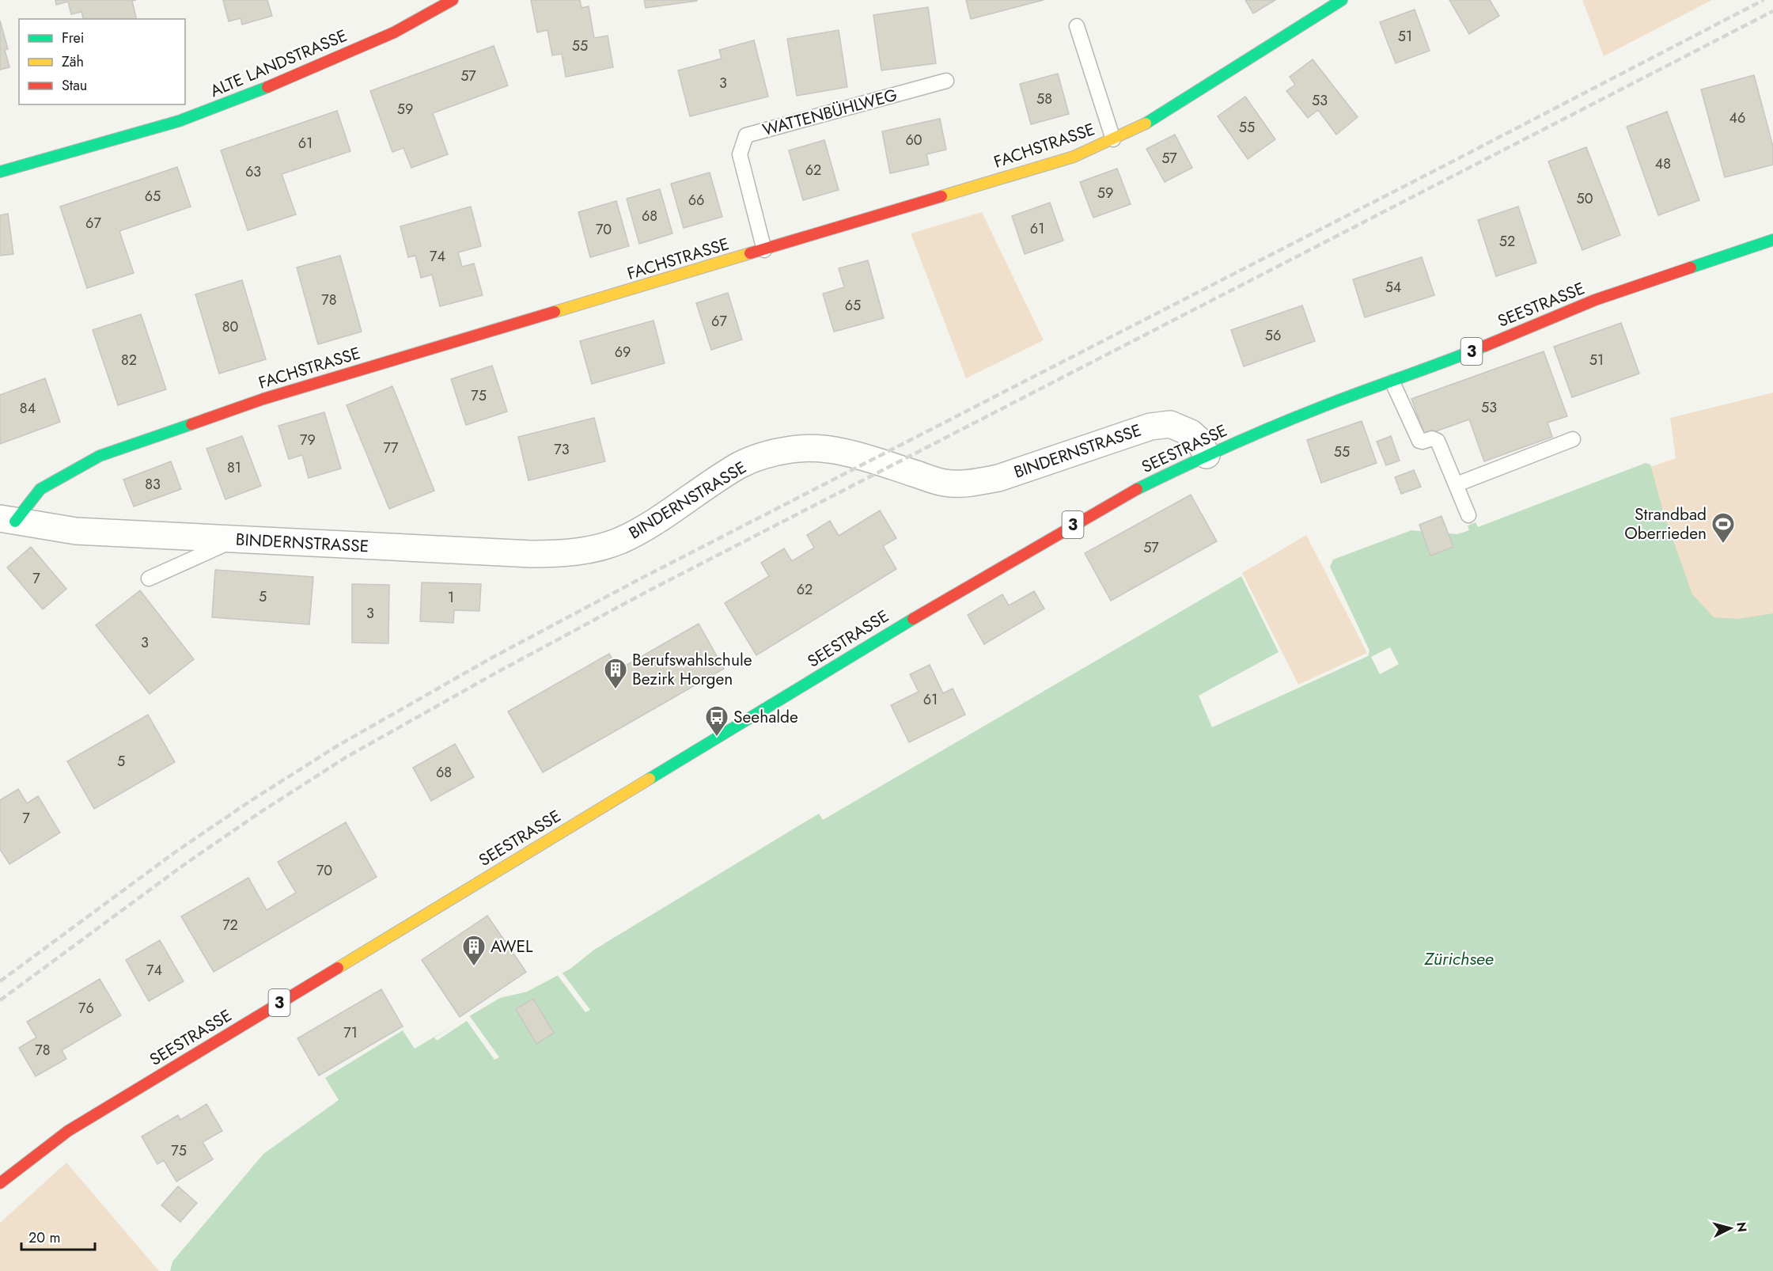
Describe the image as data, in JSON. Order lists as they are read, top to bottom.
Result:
{
  "streets": {
    "main road": [
      "ALTE LANDSTRASSE",
      "FACHSTRASSE",
      "SEESTRASSE",
      "3"
    ],
    "street": ["BINDERNSTRASSE"],
    "lane": ["WATTENBÜHLWEG"]
  },
  "crossings": [
    ["WATTENBÜHLWEG", "FACHSTRASSE"],
    ["FACHSTRASSE", "BINDERNSTRASSE"],
    ["SEESTRASSE", "BINDERNSTRASSE"]
  ],
  "water": ["Zürichsee"],
  "places": {
    "sports": ["Strandbad Oberrieden"],
    "building": ["Berufswahlschule Bezirk Horgen", "AWEL"],
    "bus stop": ["Seehalde"]
  },
  "house_numbers": [
    "51",
    "55",
    "57",
    "3",
    "58",
    "53",
    "59",
    "46",
    "55",
    "60",
    "61",
    "57",
    "48",
    "62",
    "63",
    "59",
    "65",
    "50",
    "66",
    "68",
    "67",
    "61",
    "70",
    "52",
    "74",
    "54",
    "78",
    "65",
    "67",
    "80",
    "56",
    "69",
    "82",
    "51",
    "75",
    "53",
    "84",
    "79",
    "77",
    "73",
    "55",
    "81",
    "83",
    "57",
    "7",
    "62",
    "5",
    "1",
    "3",
    "3",
    "61",
    "5",
    "68",
    "7",
    "70",
    "72",
    "74",
    "76",
    "71",
    "78",
    "75"
  ],
  "legend": ["Frei", "Zäh", "Stau"],
  "scale_bar": "20 m",
  "north": "right"
}
